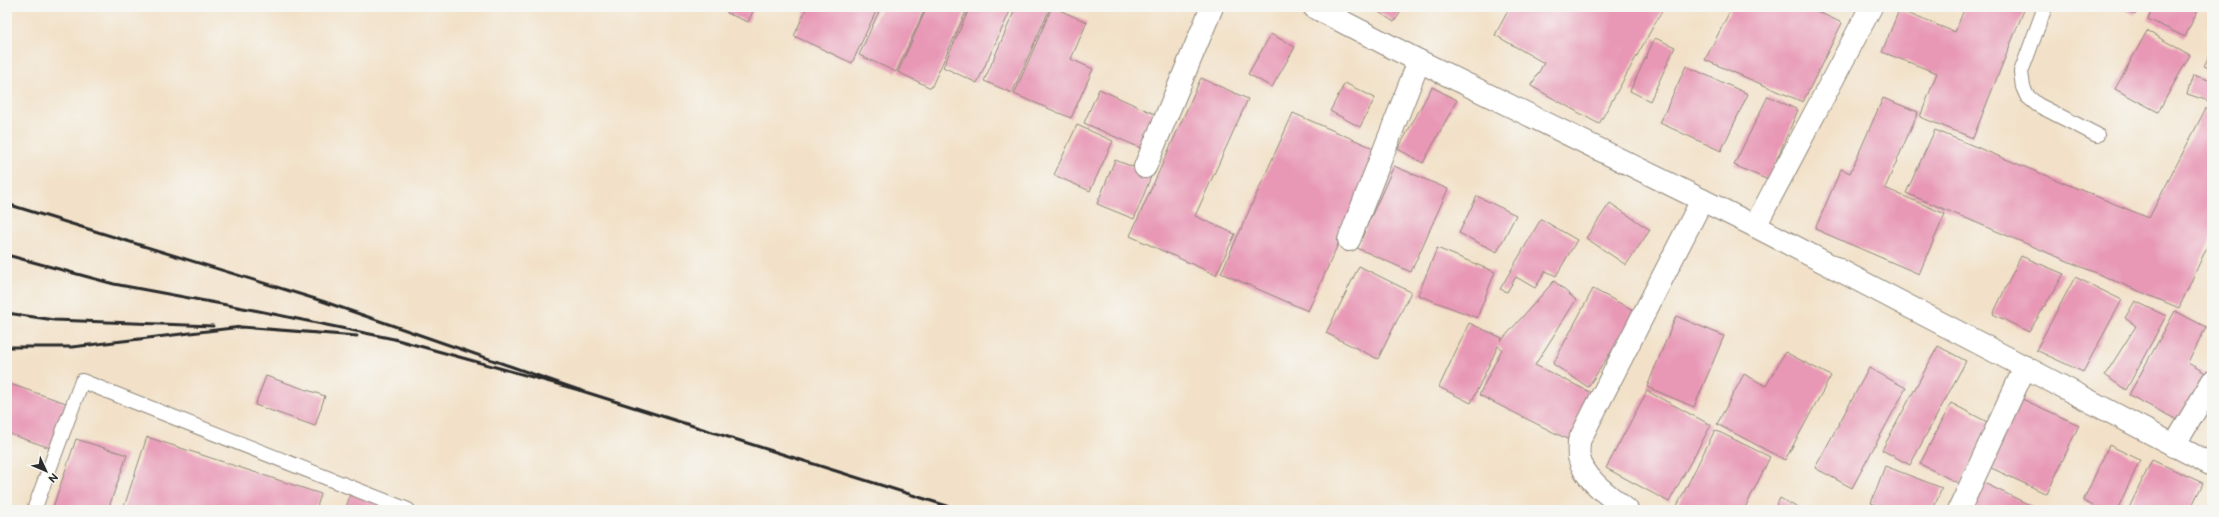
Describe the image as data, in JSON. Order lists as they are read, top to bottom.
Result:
{
  "north": "bottom right"
}
